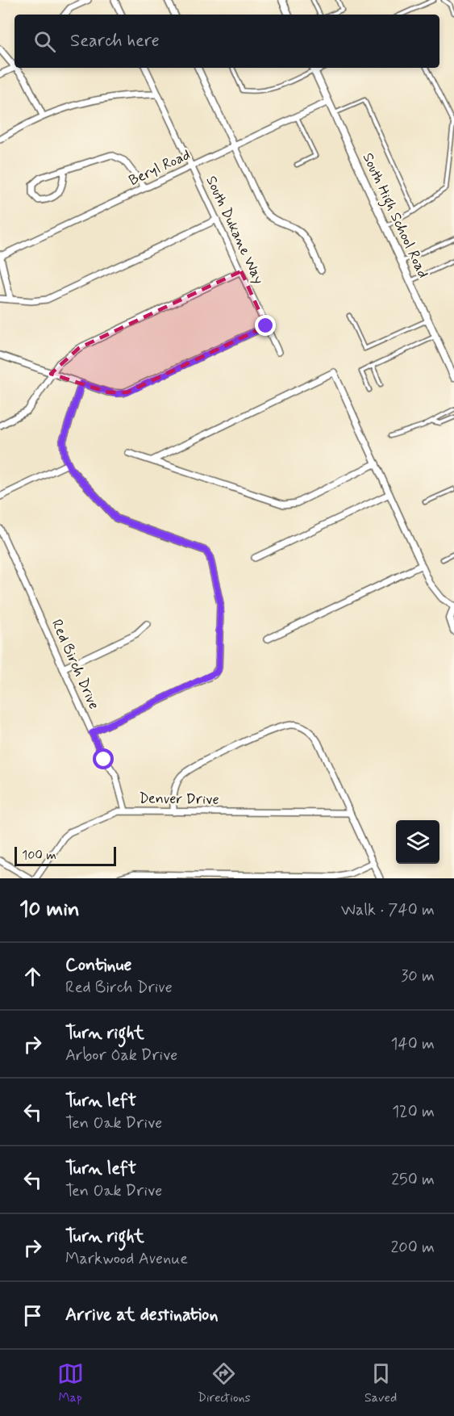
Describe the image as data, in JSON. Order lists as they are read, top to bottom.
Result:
{
  "streets": {
    "street": [
      "Beryl Road",
      "South High School Road",
      "South Dukane Way",
      "Red Birch Drive",
      "Denver Drive"
    ]
  },
  "crossings": [
    ["Beryl Road", "South High School Road"],
    ["Beryl Road", "South Dukane Way"],
    ["Red Birch Drive", "Denver Drive"]
  ],
  "scale_bar": "100 m",
  "page": {
    "search": "Search here",
    "scale": "100 m",
    "heading": ["10 min", "Walk · 740 m"],
    "list": [
      ["Continue", "Red Birch Drive", "30 m"],
      ["Turn right", "Arbor Oak Drive", "140 m"],
      ["Turn left", "Ten Oak Drive", "120 m"],
      ["Turn left", "Ten Oak Drive", "250 m"],
      ["Turn right", "Markwood Avenue", "200 m"],
      "Arrive at destination"
    ],
    "nav": ["Map", "Directions", "Saved"]
  }
}
